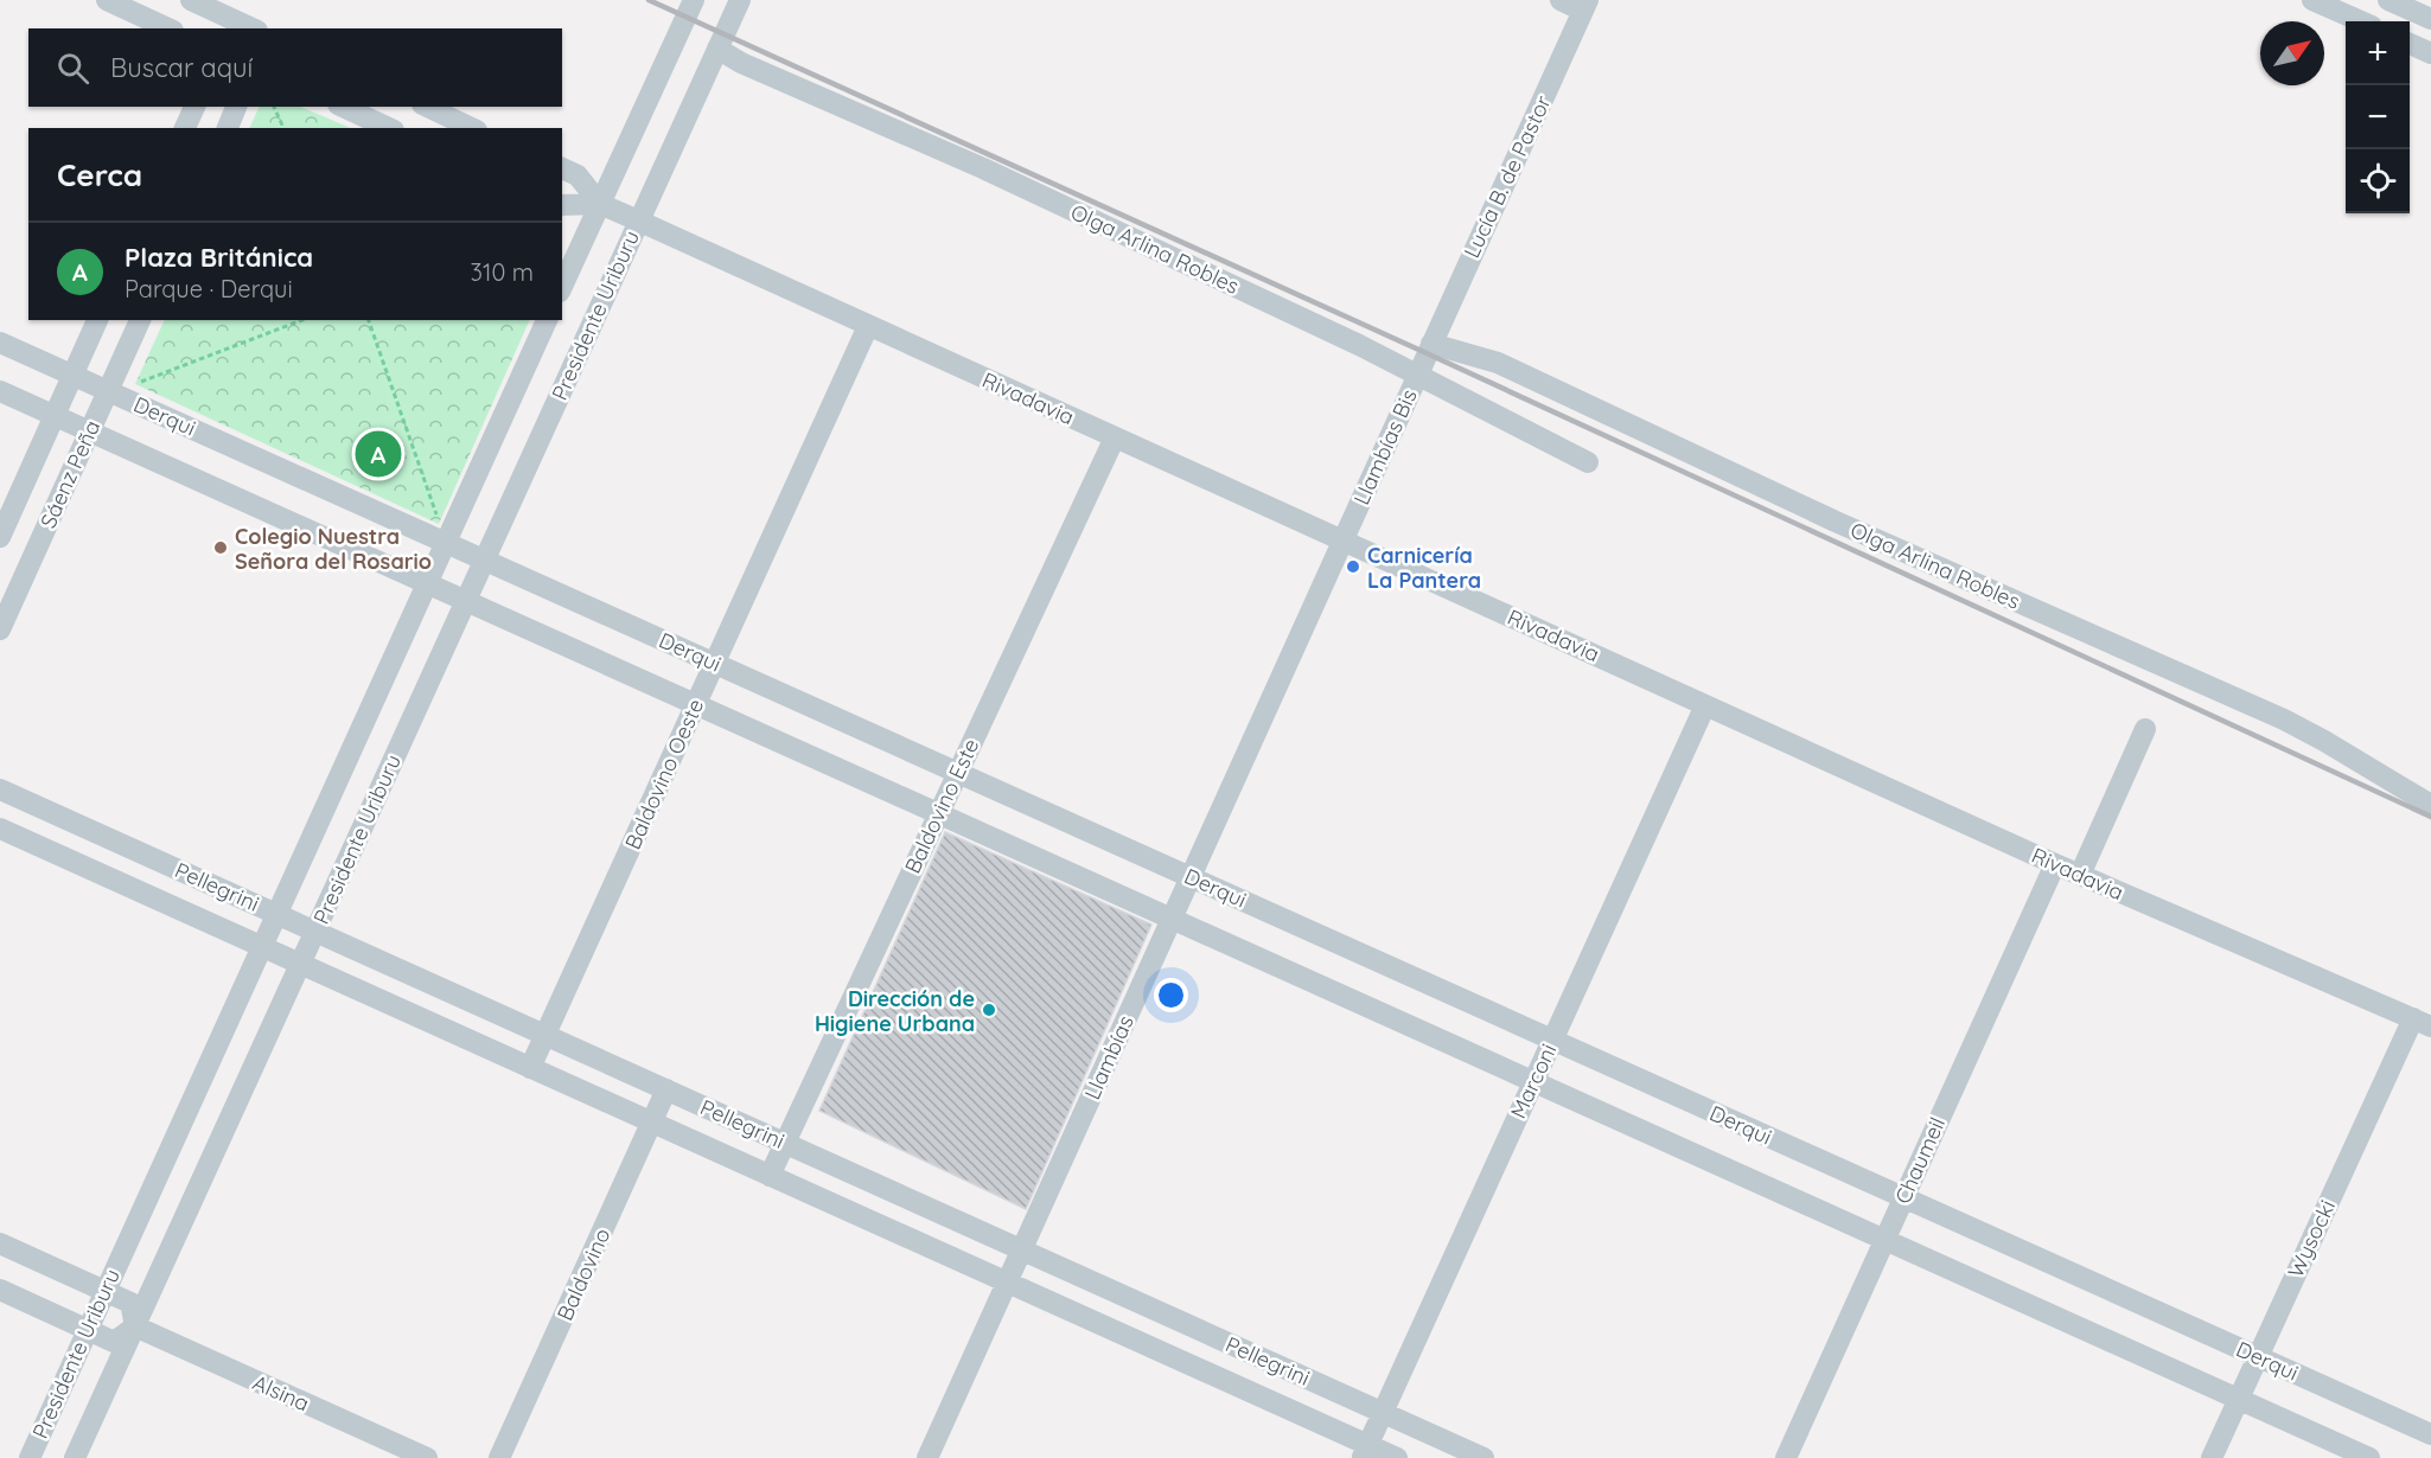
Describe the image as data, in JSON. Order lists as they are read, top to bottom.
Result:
{
  "streets": {
    "street": [
      "Lucía B. de Pastor",
      "Olga Arlina Robles",
      "Presidente Uriburu",
      "Rivadavia",
      "Derqui",
      "Llambías Bis",
      "Sáenz Peña",
      "Baldovino Oeste",
      "Baldovino Este",
      "Pellegrini",
      "Llambías",
      "Marconi",
      "Chaumeil",
      "Wysocki",
      "Baldovino",
      "Alsina"
    ]
  },
  "crossings": [
    ["Lucía B. de Pastor", "Olga Arlina Robles"],
    ["Lucía B. de Pastor", "Llambías Bis"],
    ["Olga Arlina Robles", "Presidente Uriburu"],
    ["Olga Arlina Robles", "Llambías Bis"],
    ["Presidente Uriburu", "Rivadavia"],
    ["Presidente Uriburu", "Derqui"],
    ["Presidente Uriburu", "Pellegrini"],
    ["Presidente Uriburu", "Alsina"],
    ["Rivadavia", "Llambías Bis"],
    ["Rivadavia", "Baldovino Oeste"],
    ["Rivadavia", "Baldovino Este"],
    ["Rivadavia", "Llambías"],
    ["Rivadavia", "Marconi"],
    ["Rivadavia", "Chaumeil"],
    ["Rivadavia", "Wysocki"],
    ["Derqui", "Sáenz Peña"],
    ["Derqui", "Baldovino Oeste"],
    ["Derqui", "Baldovino Este"],
    ["Derqui", "Llambías"],
    ["Derqui", "Marconi"],
    ["Derqui", "Chaumeil"],
    ["Derqui", "Wysocki"],
    ["Llambías Bis", "Llambías"],
    ["Baldovino Oeste", "Pellegrini"],
    ["Baldovino Este", "Pellegrini"],
    ["Pellegrini", "Llambías"],
    ["Pellegrini", "Marconi"],
    ["Pellegrini", "Baldovino"]
  ],
  "places": ["Colegio Nuestra Señora del Rosario", "Carnicería La Pantera", "Dirección de Higiene Urbana"],
  "north": "top right",
  "page": {
    "map_buttons": ["+", "−"],
    "search": "Buscar aquí",
    "heading": "Cerca",
    "list": [
      {
        "mark": "A",
        "name": "Plaza Británica",
        "note": "Parque · Derqui",
        "value": "310 m"
      }
    ],
    "pins": "A"
  }
}
